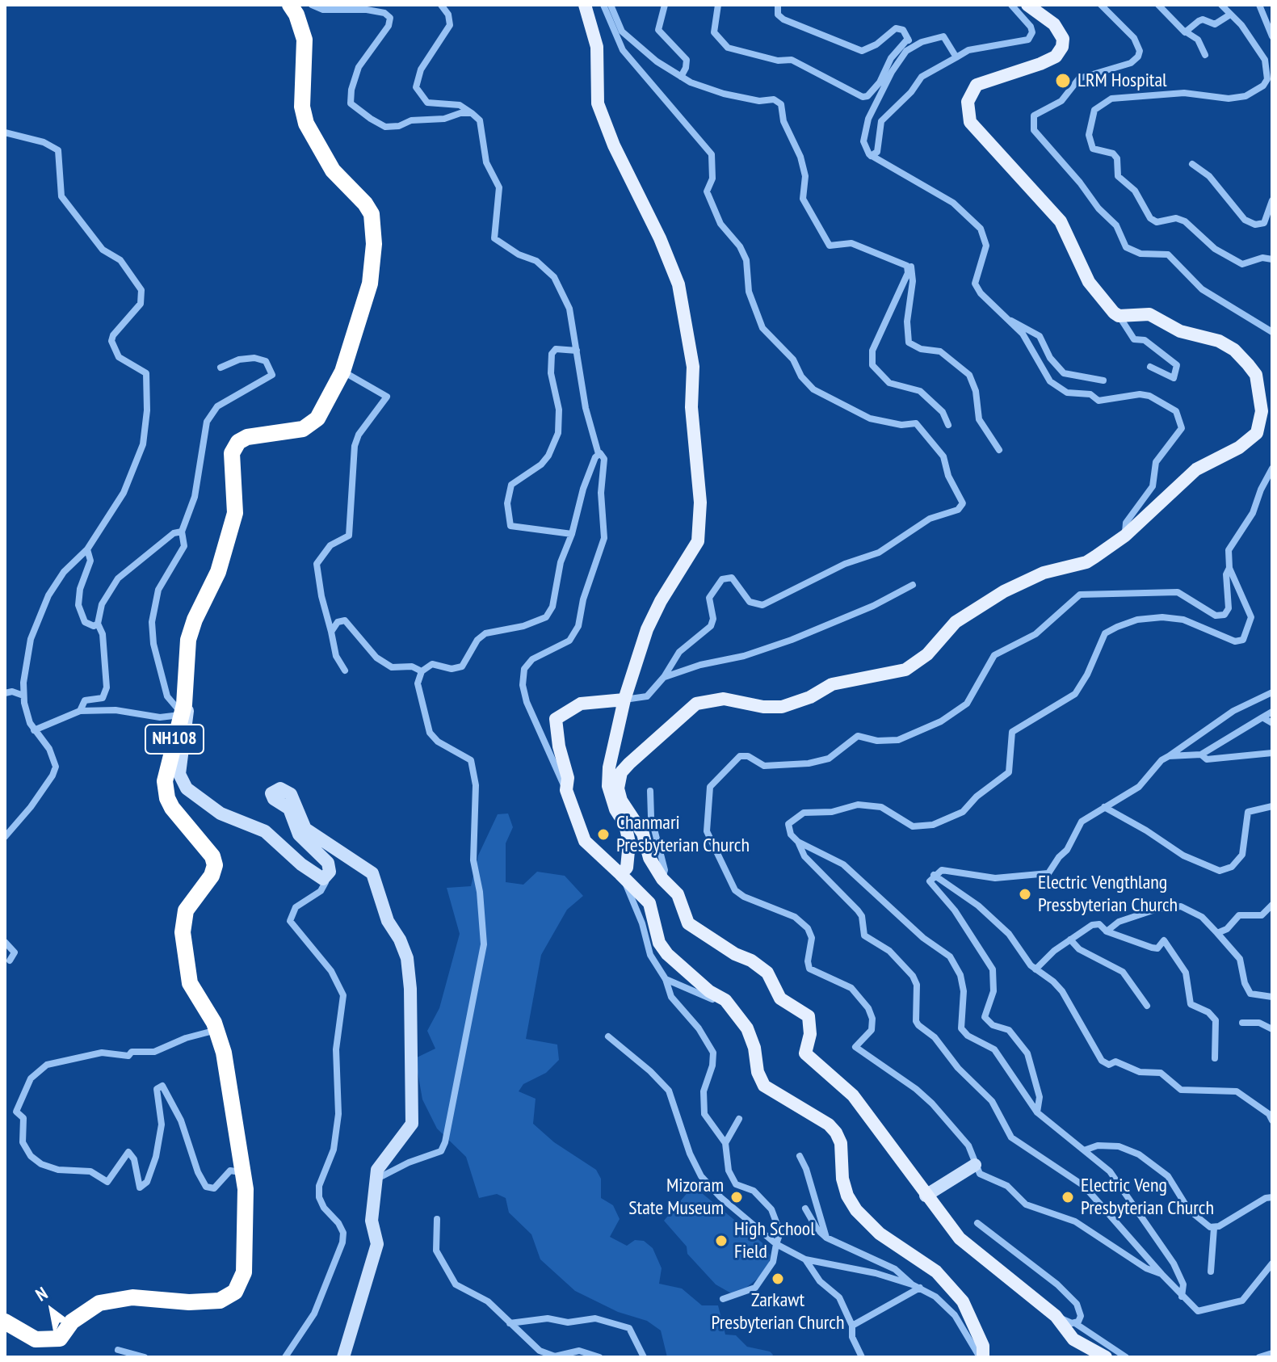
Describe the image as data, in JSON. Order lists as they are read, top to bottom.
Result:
{
  "streets": {
    "highway": ["NH108"]
  },
  "places": [
    "LRM Hospital",
    "Chanmari Presbyterian Church",
    "Electric Vengthlang Pressbyterian Church",
    "Mizoram State Museum",
    "Electric Veng Presbyterian Church",
    "High School Field",
    "Zarkawt Presbyterian Church"
  ],
  "north": "top left"
}
